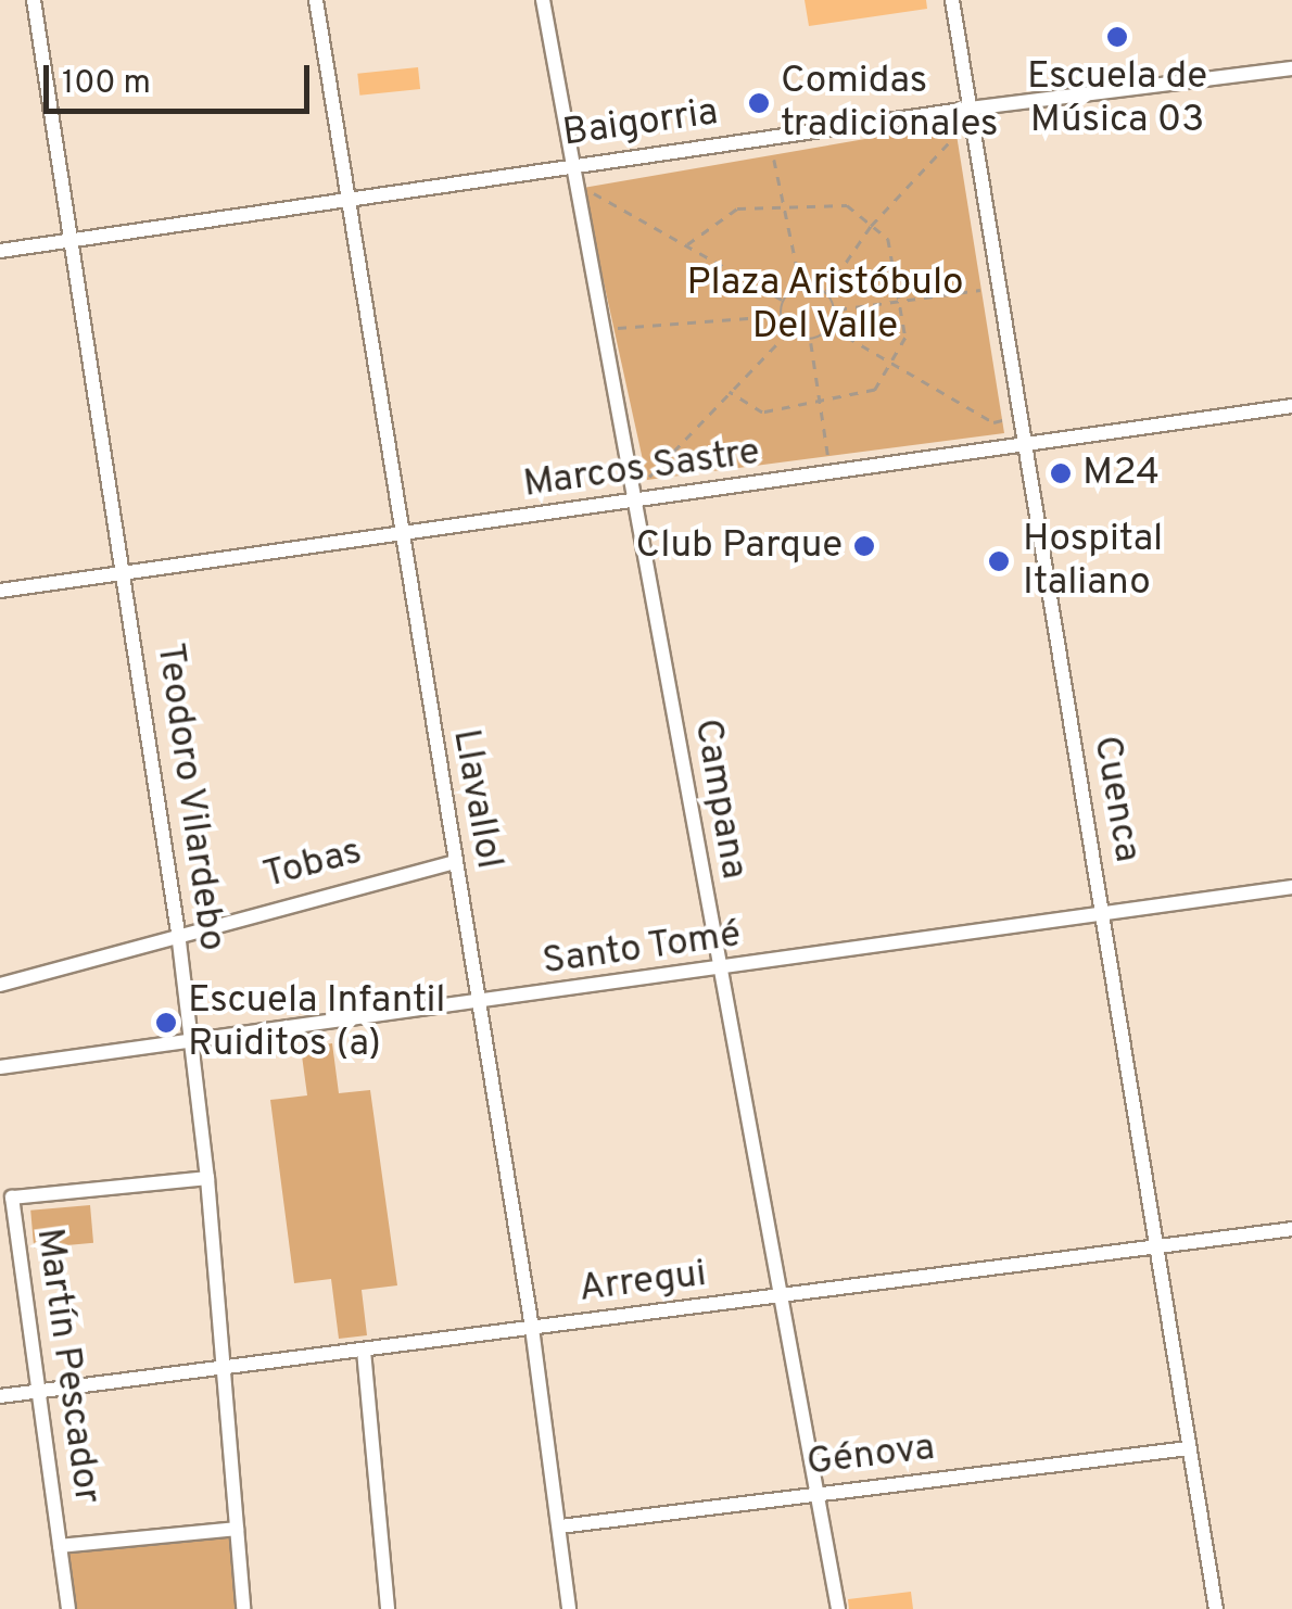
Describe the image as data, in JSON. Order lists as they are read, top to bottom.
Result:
{
  "streets": {
    "street": [
      "Baigorria",
      "Marcos Sastre",
      "Teodoro Vilardebo",
      "Llavallol",
      "Campana",
      "Cuenca",
      "Tobas",
      "Santo Tomé",
      "Arregui",
      "Martín Pescador",
      "Génova"
    ]
  },
  "crossings": [
    ["Baigorria", "Teodoro Vilardebo"],
    ["Baigorria", "Llavallol"],
    ["Baigorria", "Campana"],
    ["Baigorria", "Cuenca"],
    ["Marcos Sastre", "Teodoro Vilardebo"],
    ["Marcos Sastre", "Llavallol"],
    ["Marcos Sastre", "Campana"],
    ["Marcos Sastre", "Cuenca"],
    ["Teodoro Vilardebo", "Tobas"],
    ["Teodoro Vilardebo", "Santo Tomé"],
    ["Teodoro Vilardebo", "Arregui"],
    ["Teodoro Vilardebo", "Martín Pescador"],
    ["Llavallol", "Tobas"],
    ["Llavallol", "Santo Tomé"],
    ["Llavallol", "Arregui"],
    ["Llavallol", "Génova"],
    ["Campana", "Santo Tomé"],
    ["Campana", "Arregui"],
    ["Campana", "Génova"],
    ["Cuenca", "Santo Tomé"],
    ["Cuenca", "Arregui"],
    ["Cuenca", "Génova"],
    ["Arregui", "Martín Pescador"]
  ],
  "parks": ["Plaza Aristóbulo Del Valle"],
  "places": [
    "Escuela de Música 03",
    "Comidas tradicionales",
    "M24",
    "Club Parque",
    "Hospital Italiano",
    "Escuela Infantil Ruiditos (a)"
  ],
  "scale_bar": "100 m"
}
